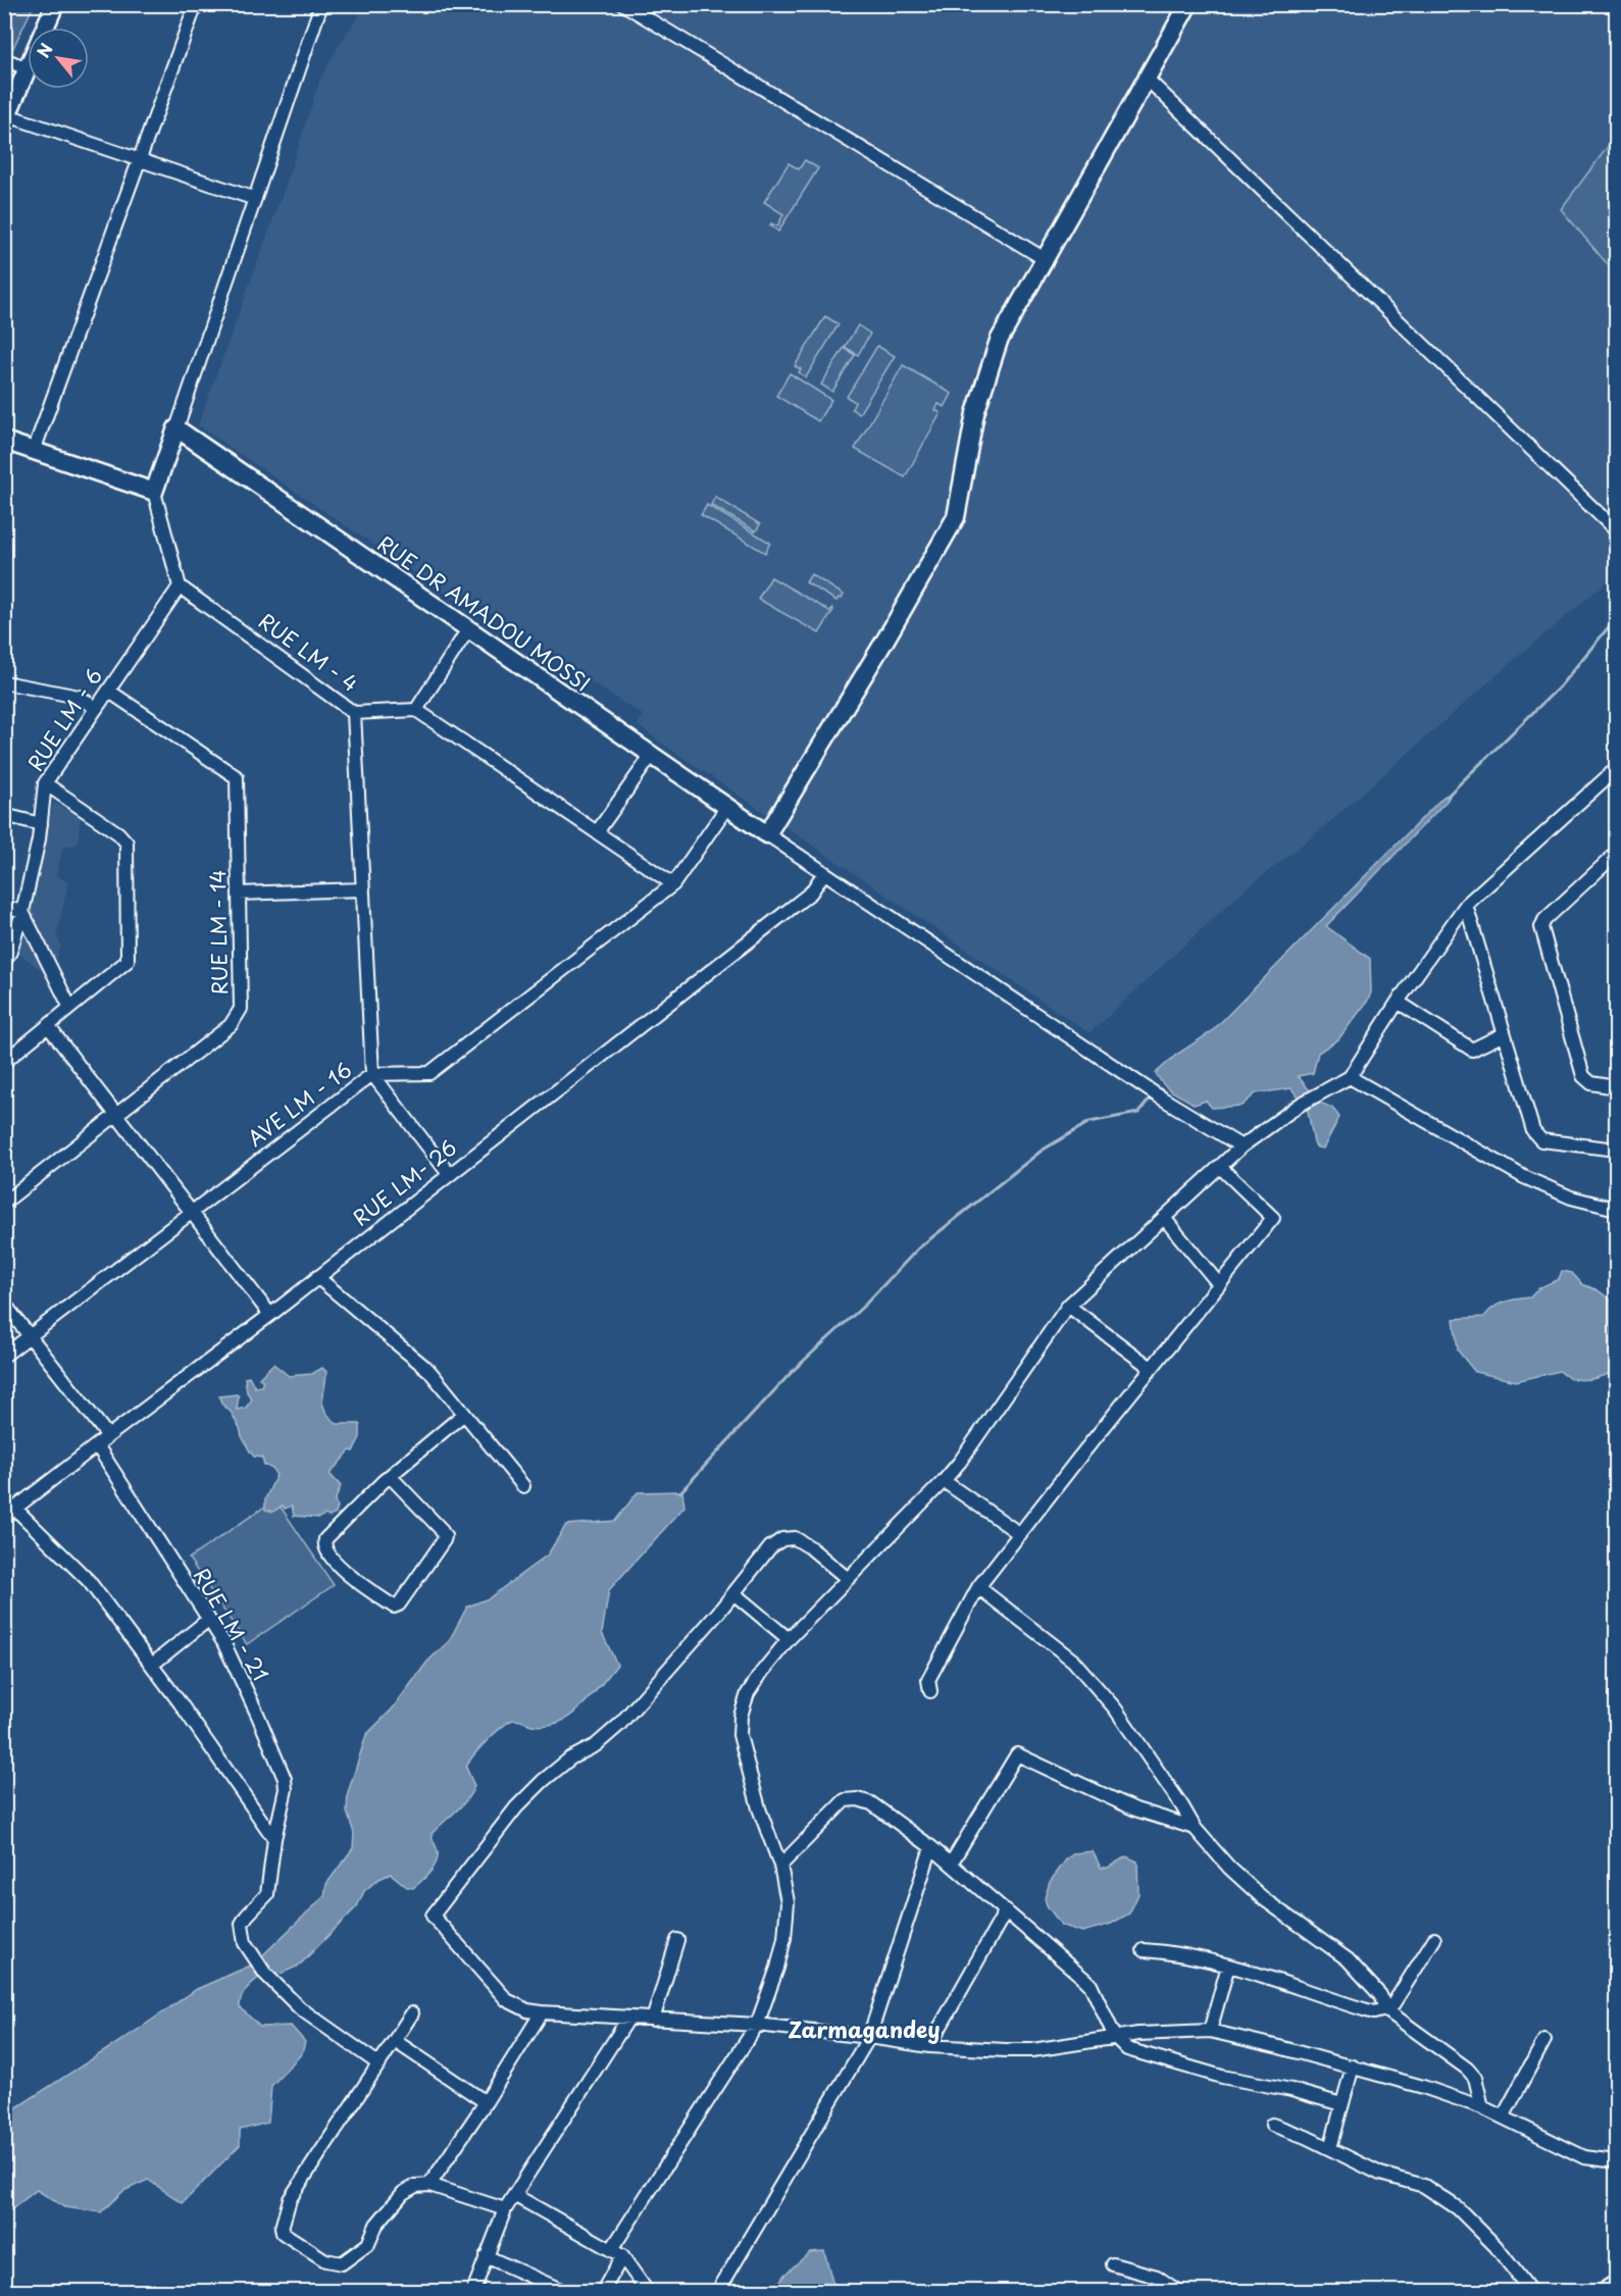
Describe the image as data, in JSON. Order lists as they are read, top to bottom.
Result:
{
  "streets": {
    "street": [
      "RUE DR AMADOU MOSSI",
      "RUE LM - 4",
      "RUE LM - 6",
      "RUE LM - 14",
      "AVE LM - 16",
      "RUE LM- 26",
      "RUE LM - 21"
    ]
  },
  "crossings": [
    ["RUE DR AMADOU MOSSI", "AVE LM - 16"],
    ["RUE LM - 4", "RUE LM - 6"],
    ["RUE LM - 4", "AVE LM - 16"],
    ["RUE LM - 6", "RUE LM - 14"],
    ["RUE LM- 26", "RUE LM - 21"]
  ],
  "districts": ["Zarmagandey"],
  "north": "top left"
}
